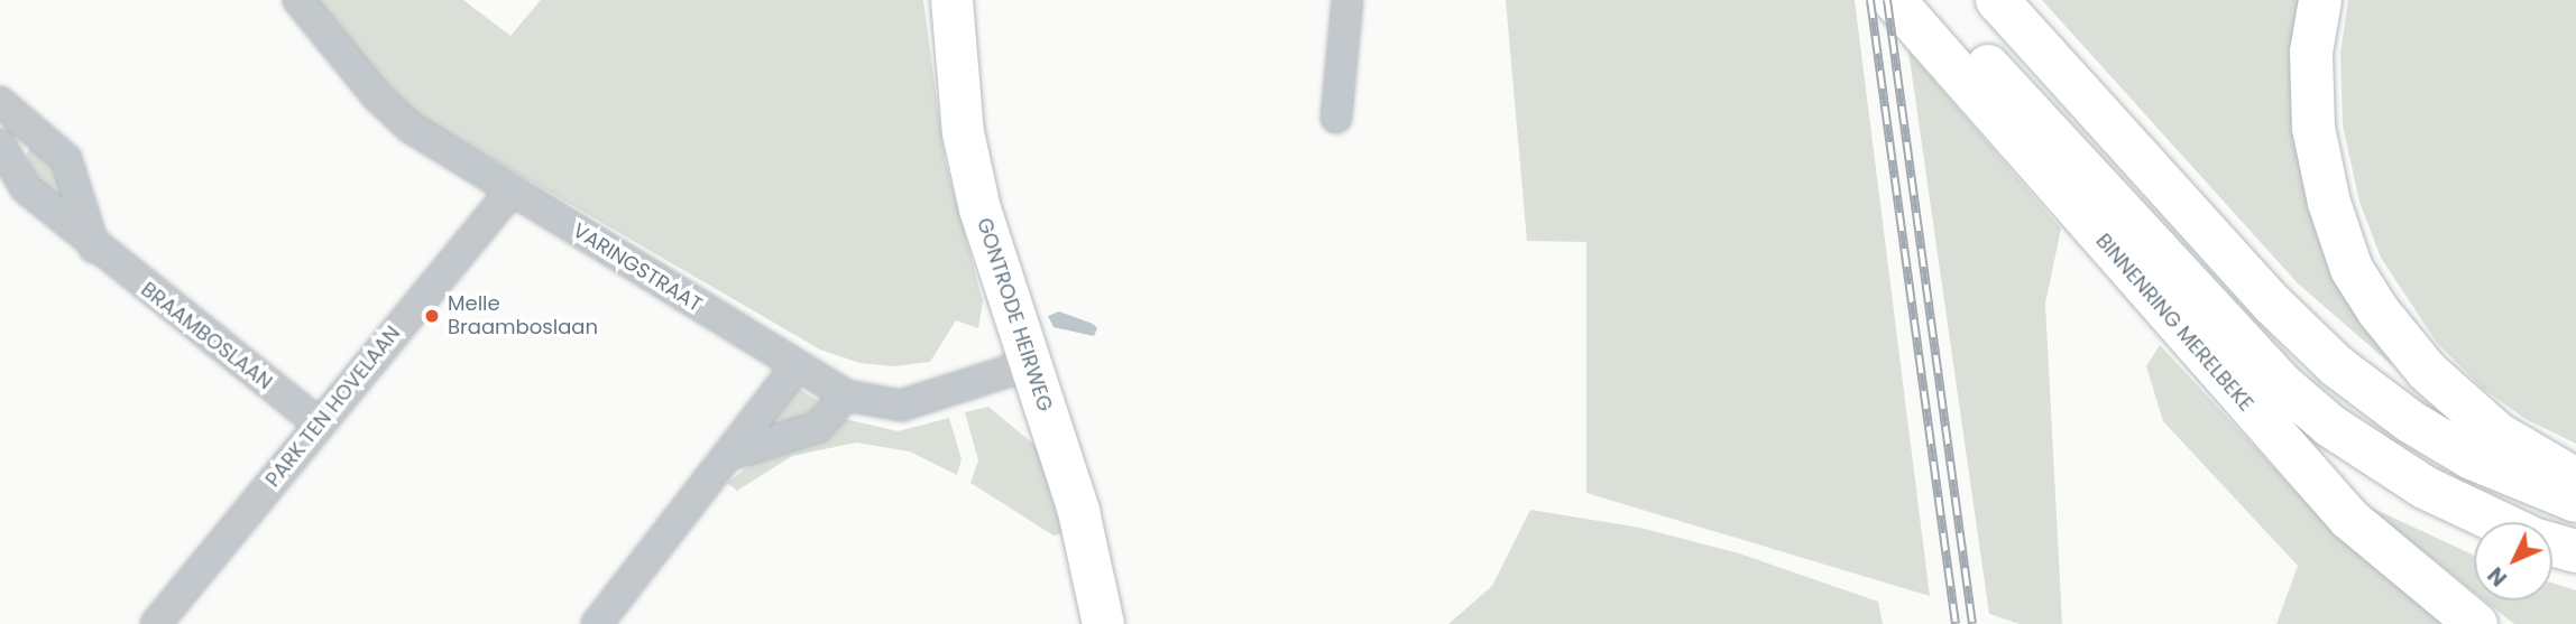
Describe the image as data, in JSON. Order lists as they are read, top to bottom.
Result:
{
  "streets": {
    "highway": ["BINNENRING MERELBEKE"],
    "street": [
      "VARINGSTRAAT",
      "GONTRODE HEIRWEG",
      "BRAAMBOSLAAN",
      "PARK TEN HOVELAAN"
    ]
  },
  "crossings": [
    ["VARINGSTRAAT", "GONTRODE HEIRWEG"],
    ["VARINGSTRAAT", "PARK TEN HOVELAAN"],
    ["BRAAMBOSLAAN", "PARK TEN HOVELAAN"]
  ],
  "places": ["Melle Braamboslaan"],
  "north": "bottom left"
}
